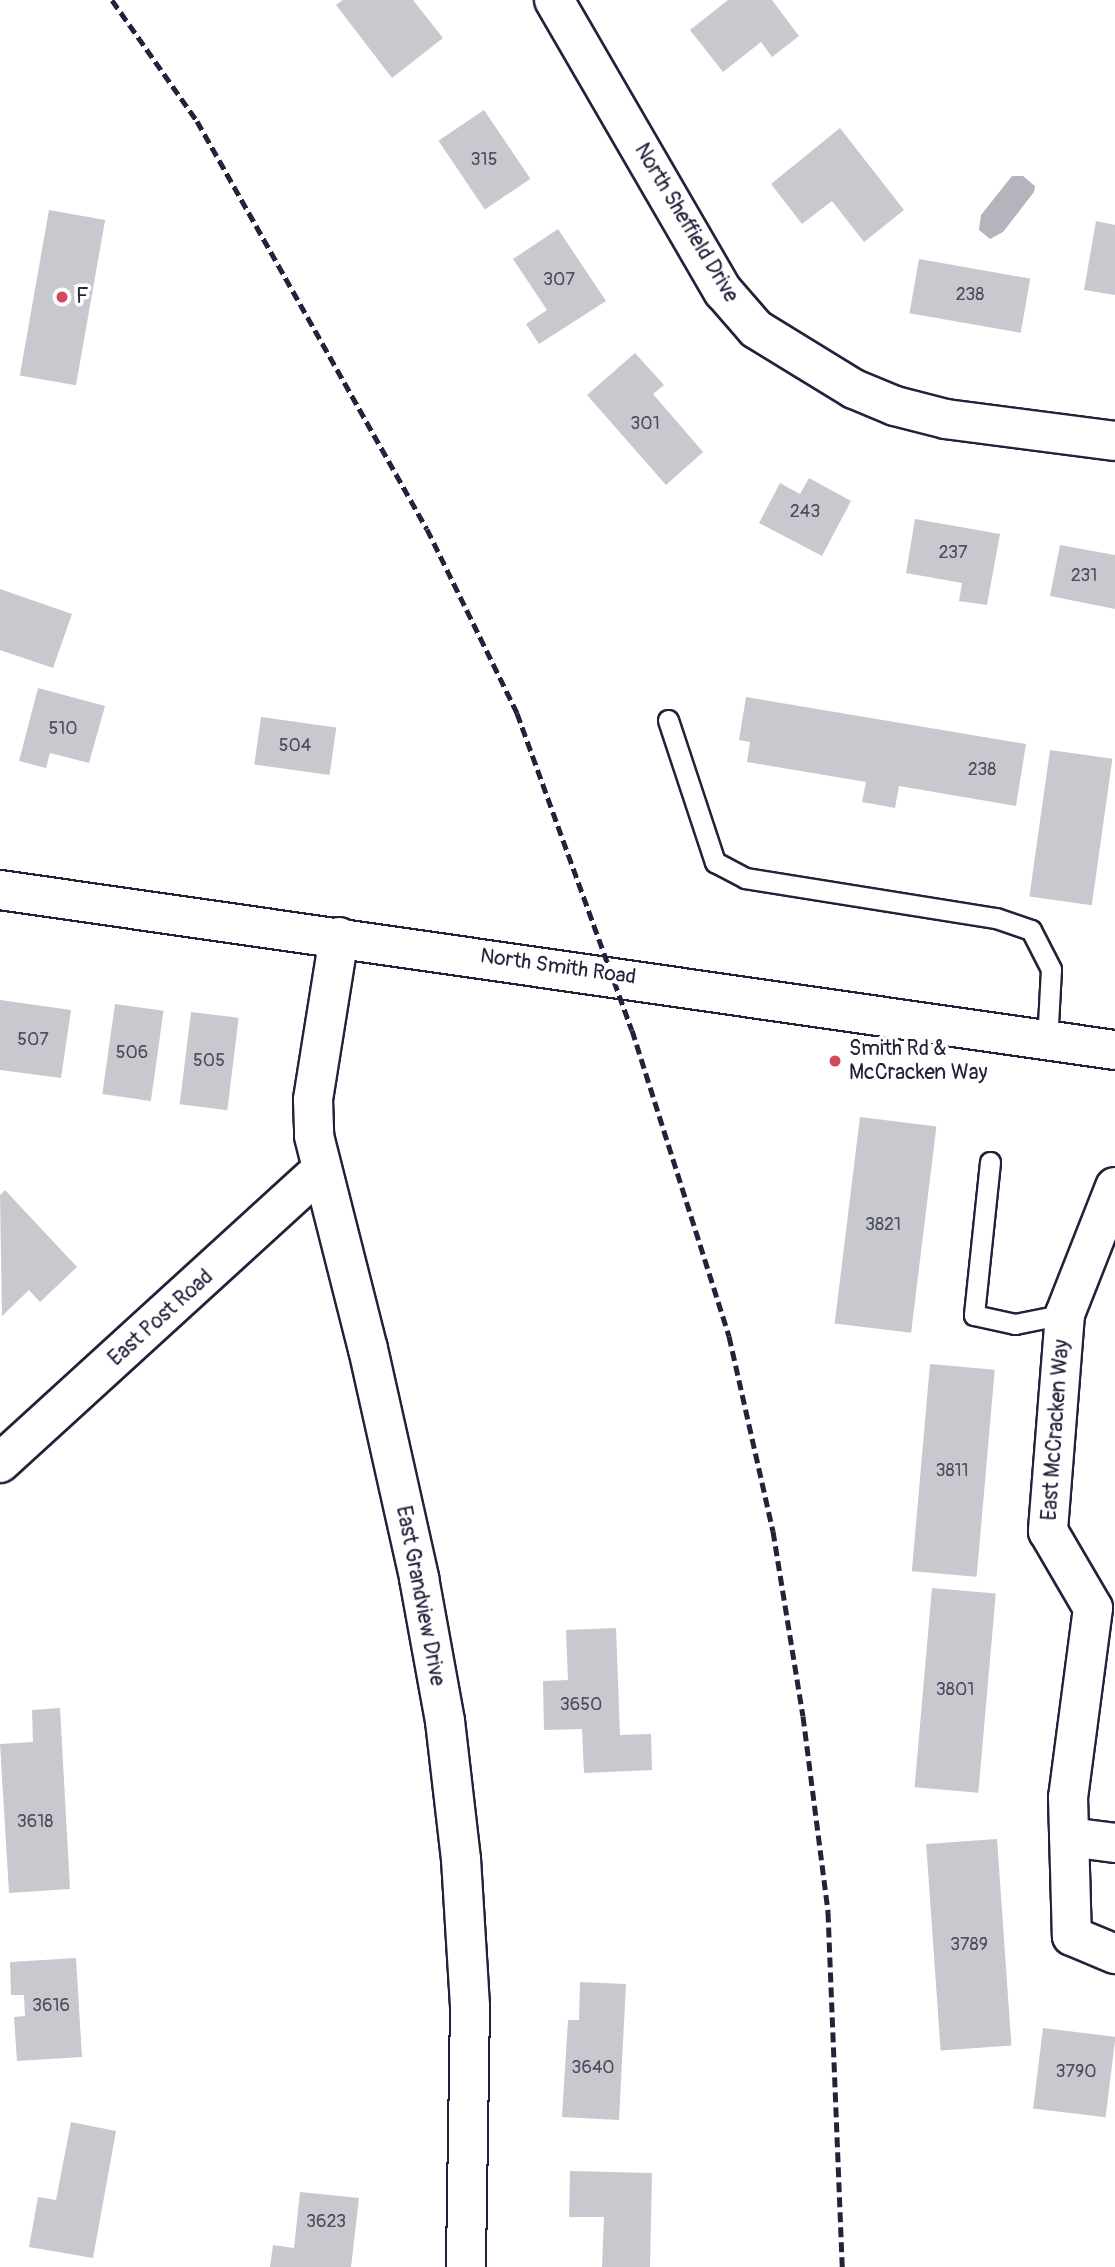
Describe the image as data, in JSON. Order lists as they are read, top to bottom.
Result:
{
  "streets": {
    "street": [
      "North Sheffield Drive",
      "North Smith Road",
      "East Post Road",
      "East McCracken Way",
      "East Grandview Drive"
    ]
  },
  "crossings": [
    ["North Smith Road", "East Grandview Drive"],
    ["East Post Road", "East Grandview Drive"]
  ],
  "places": ["F", "Smith Rd & McCracken Way"],
  "house_numbers": [
    "315",
    "307",
    "238",
    "301",
    "243",
    "237",
    "231",
    "510",
    "504",
    "238",
    "507",
    "506",
    "505",
    "3821",
    "3811",
    "3801",
    "3650",
    "3618",
    "3789",
    "3616",
    "3640",
    "3790",
    "3623"
  ]
}
